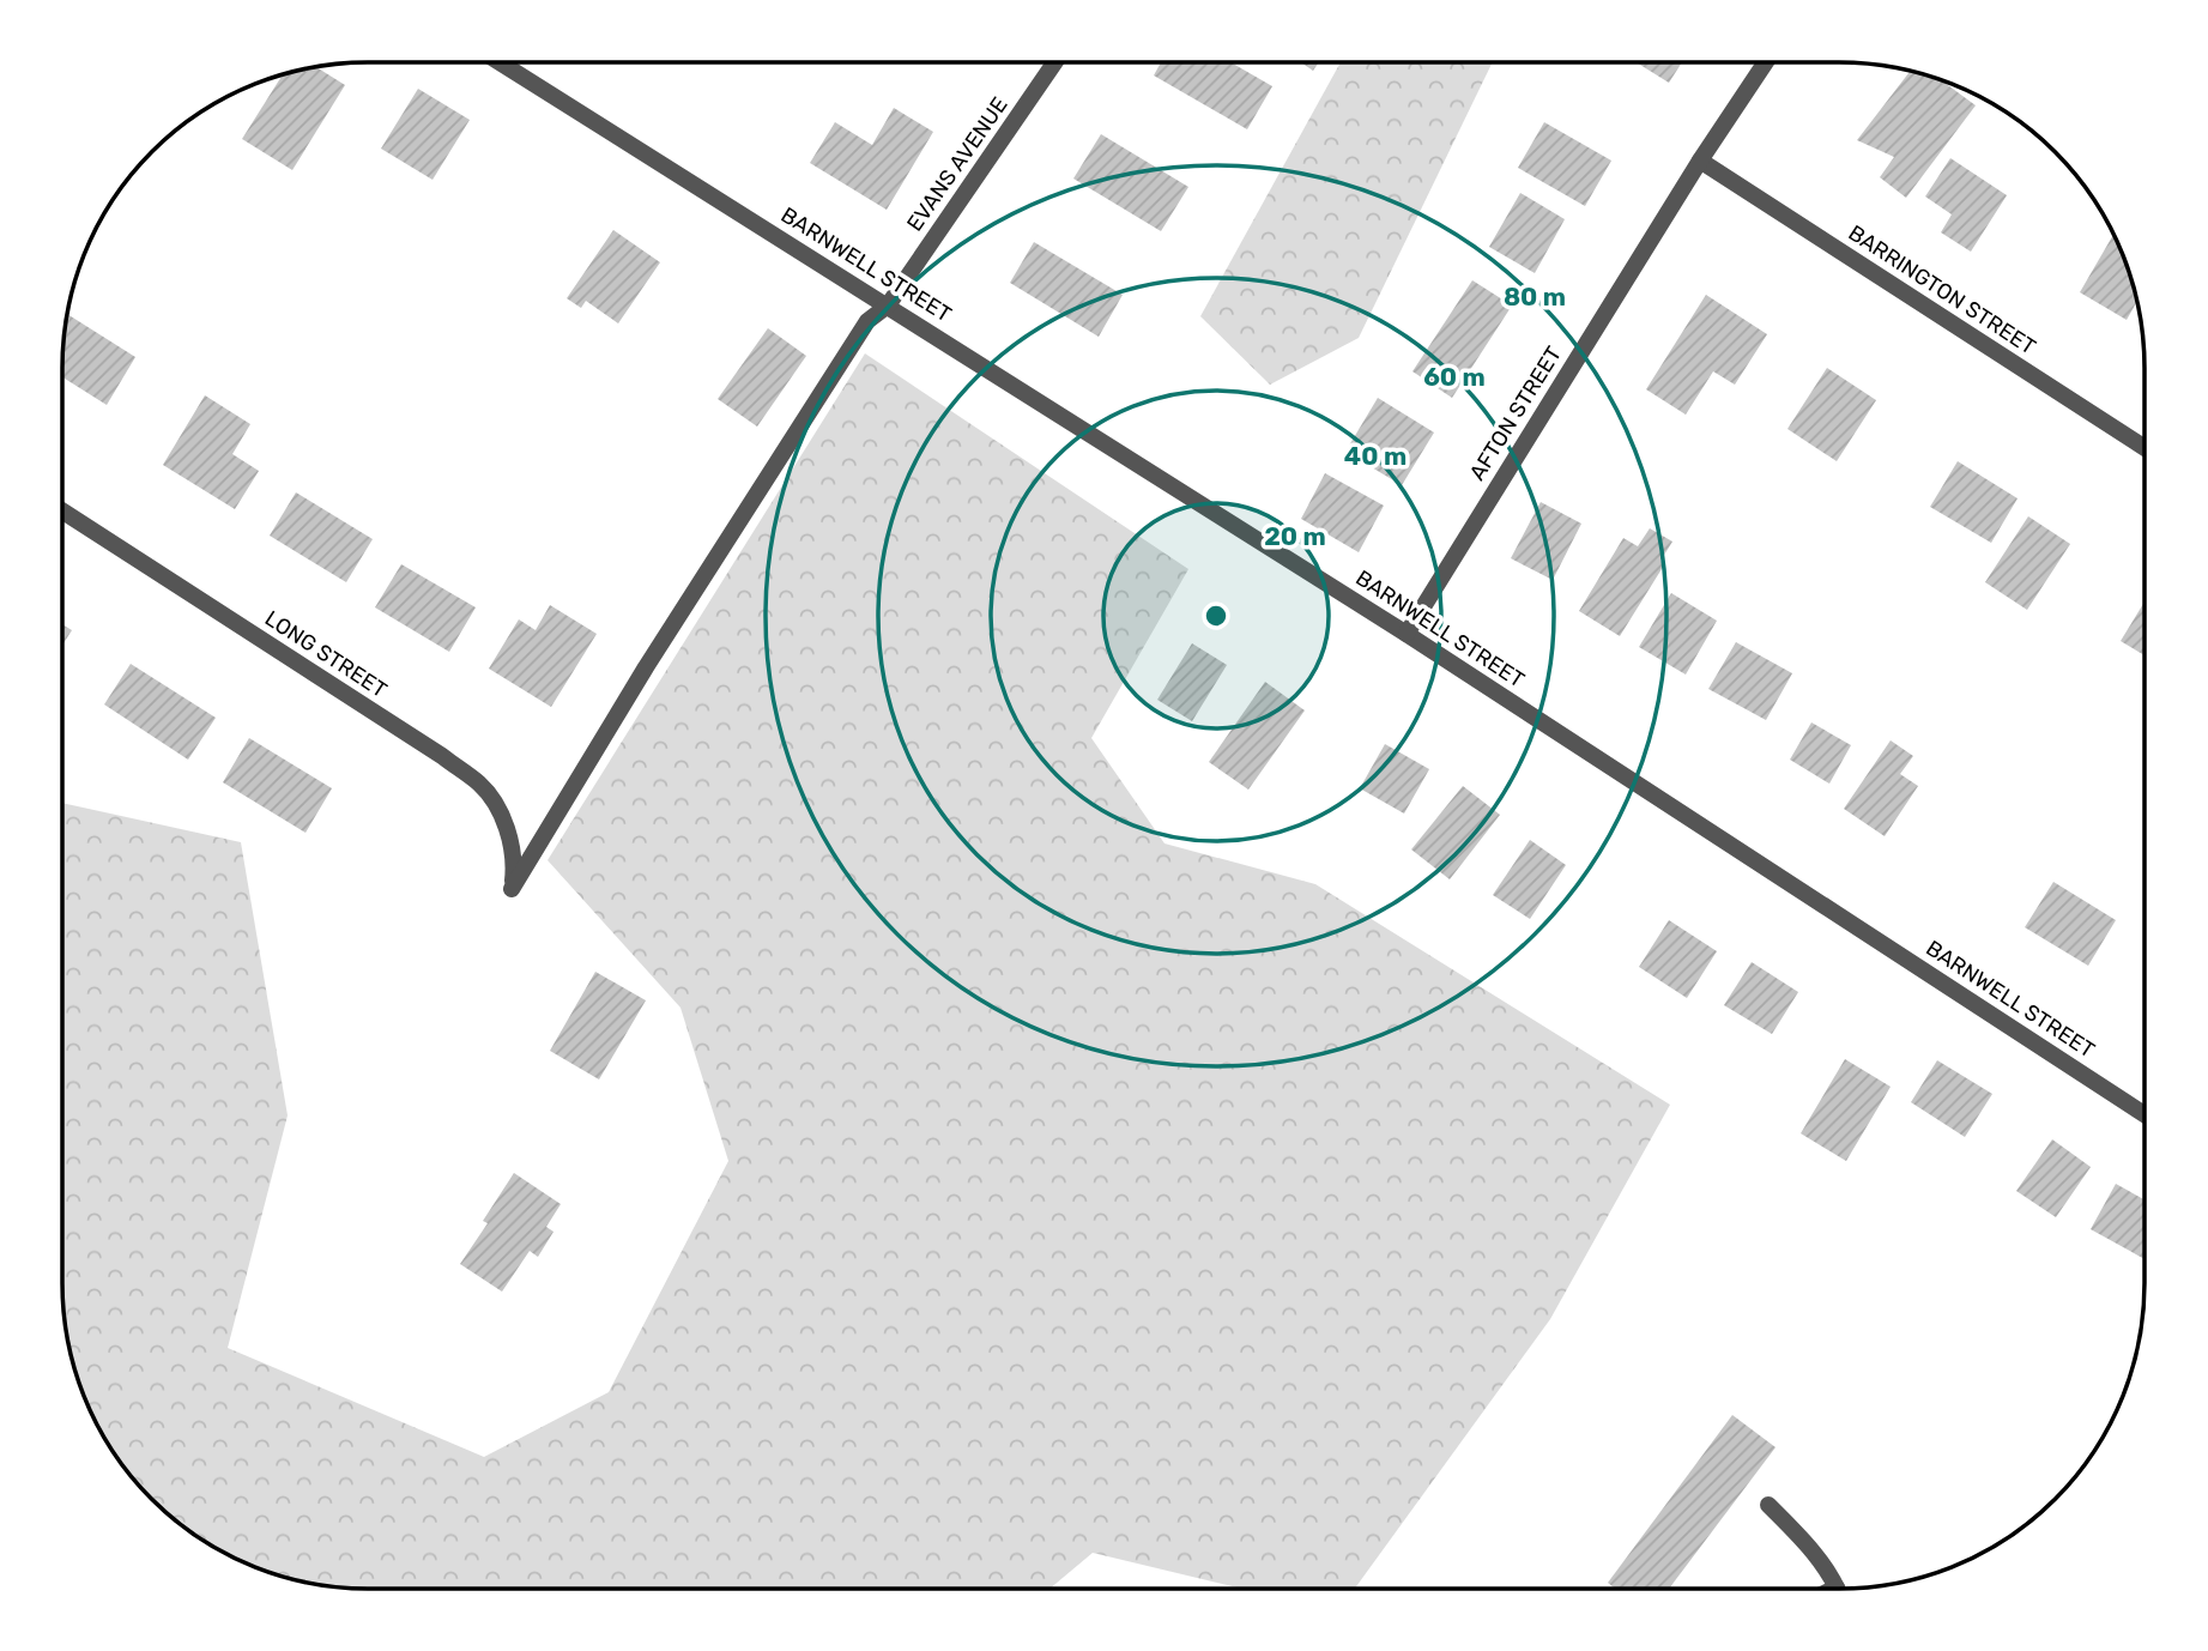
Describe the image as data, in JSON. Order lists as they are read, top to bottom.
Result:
{
  "streets": {
    "street": [
      "EVANS AVENUE",
      "BARNWELL STREET",
      "BARRINGTON STREET",
      "AFTON STREET",
      "LONG STREET"
    ]
  },
  "crossings": [
    ["EVANS AVENUE", "BARNWELL STREET"],
    ["EVANS AVENUE", "LONG STREET"],
    ["BARNWELL STREET", "AFTON STREET"],
    ["BARRINGTON STREET", "AFTON STREET"]
  ],
  "rings": [
    "80 m",
    "60 m",
    "40 m",
    "20 m"
  ]
}
